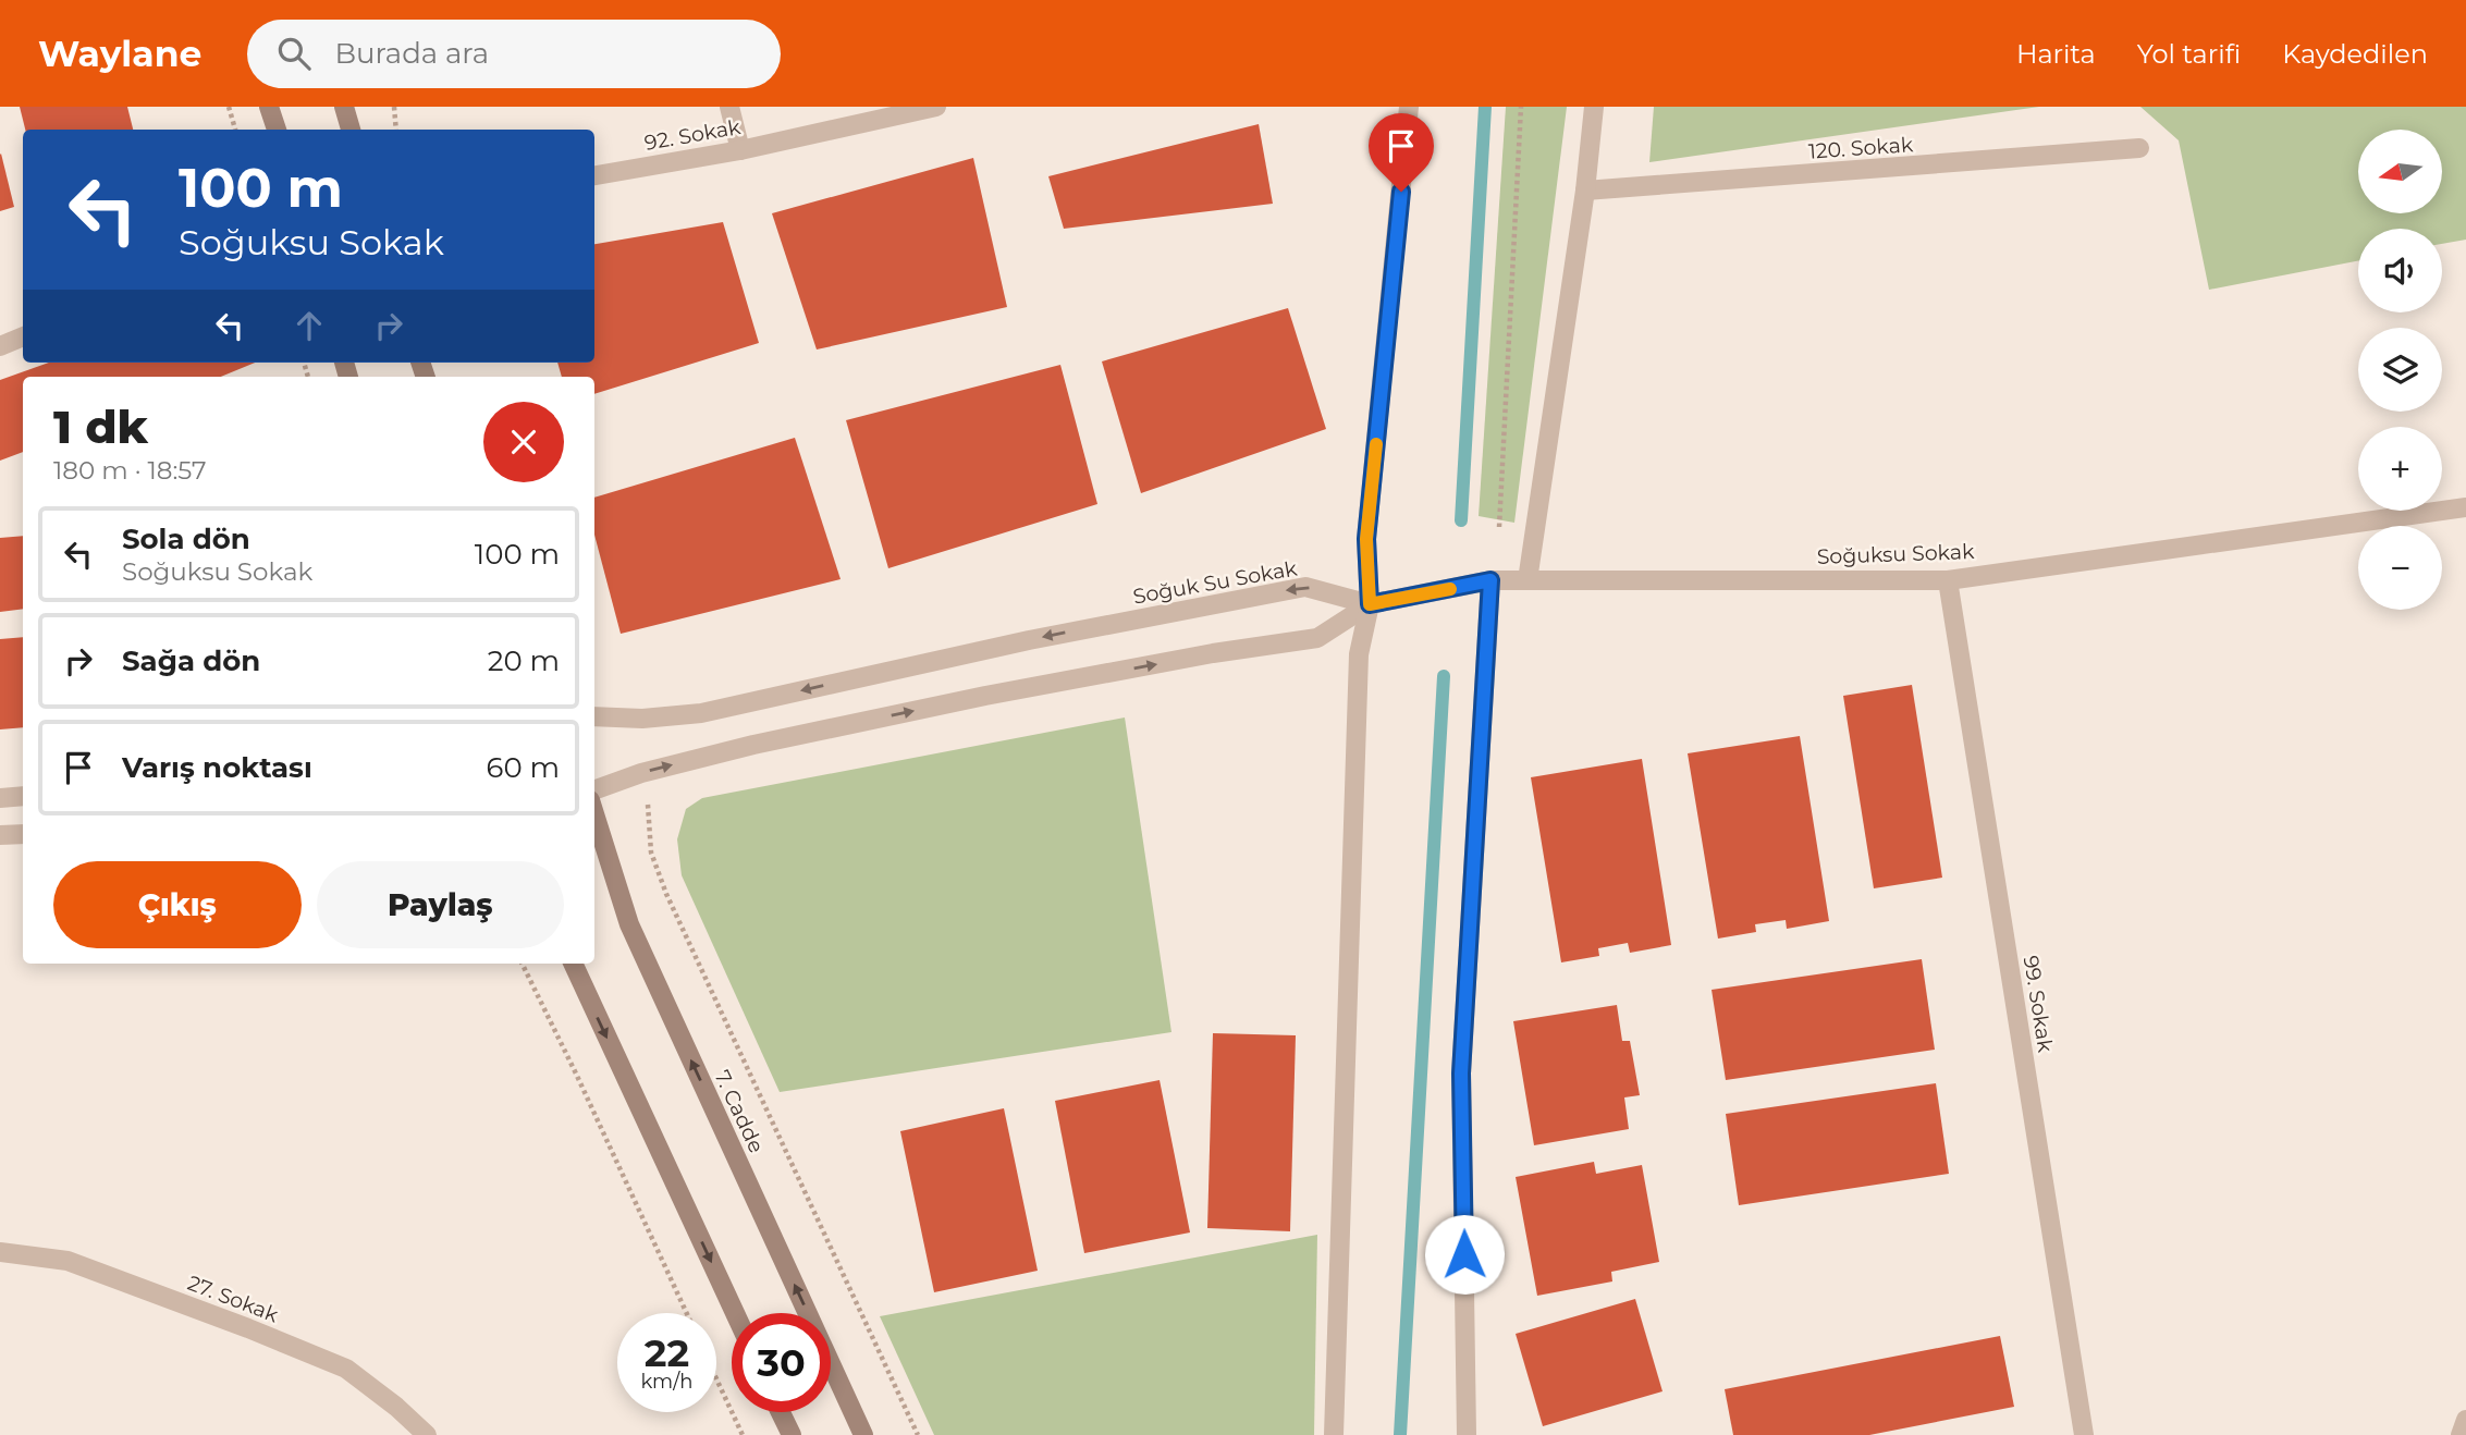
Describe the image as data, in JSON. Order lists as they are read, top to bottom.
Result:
{
  "streets": {
    "main road": ["7. Cadde"],
    "street": [
      "92. Sokak",
      "120. Sokak",
      "Soğuksu Sokak",
      "Soğuk Su Sokak",
      "99. Sokak",
      "27. Sokak"
    ]
  },
  "crossings": [
    ["Soğuksu Sokak", "Soğuk Su Sokak"],
    ["Soğuksu Sokak", "99. Sokak"]
  ],
  "north": "left",
  "page": {
    "header": "Waylane",
    "search": "Burada ara",
    "nav": ["Harita", "Yol tarifi", "Kaydedilen"],
    "map_buttons": ["+", "−"],
    "turn": ["100 m", "Soğuksu Sokak"],
    "heading": ["1 dk", "180 m · 18:57"],
    "list": [
      {
        "name": "Sola dön",
        "note": "Soğuksu Sokak",
        "value": "100 m"
      },
      {
        "name": "Sağa dön",
        "value": "20 m"
      },
      {
        "name": "Varış noktası",
        "value": "60 m"
      }
    ],
    "buttons": ["Çıkış", "Paylaş"],
    "speed": "22 km/h",
    "limit": "30"
  }
}
